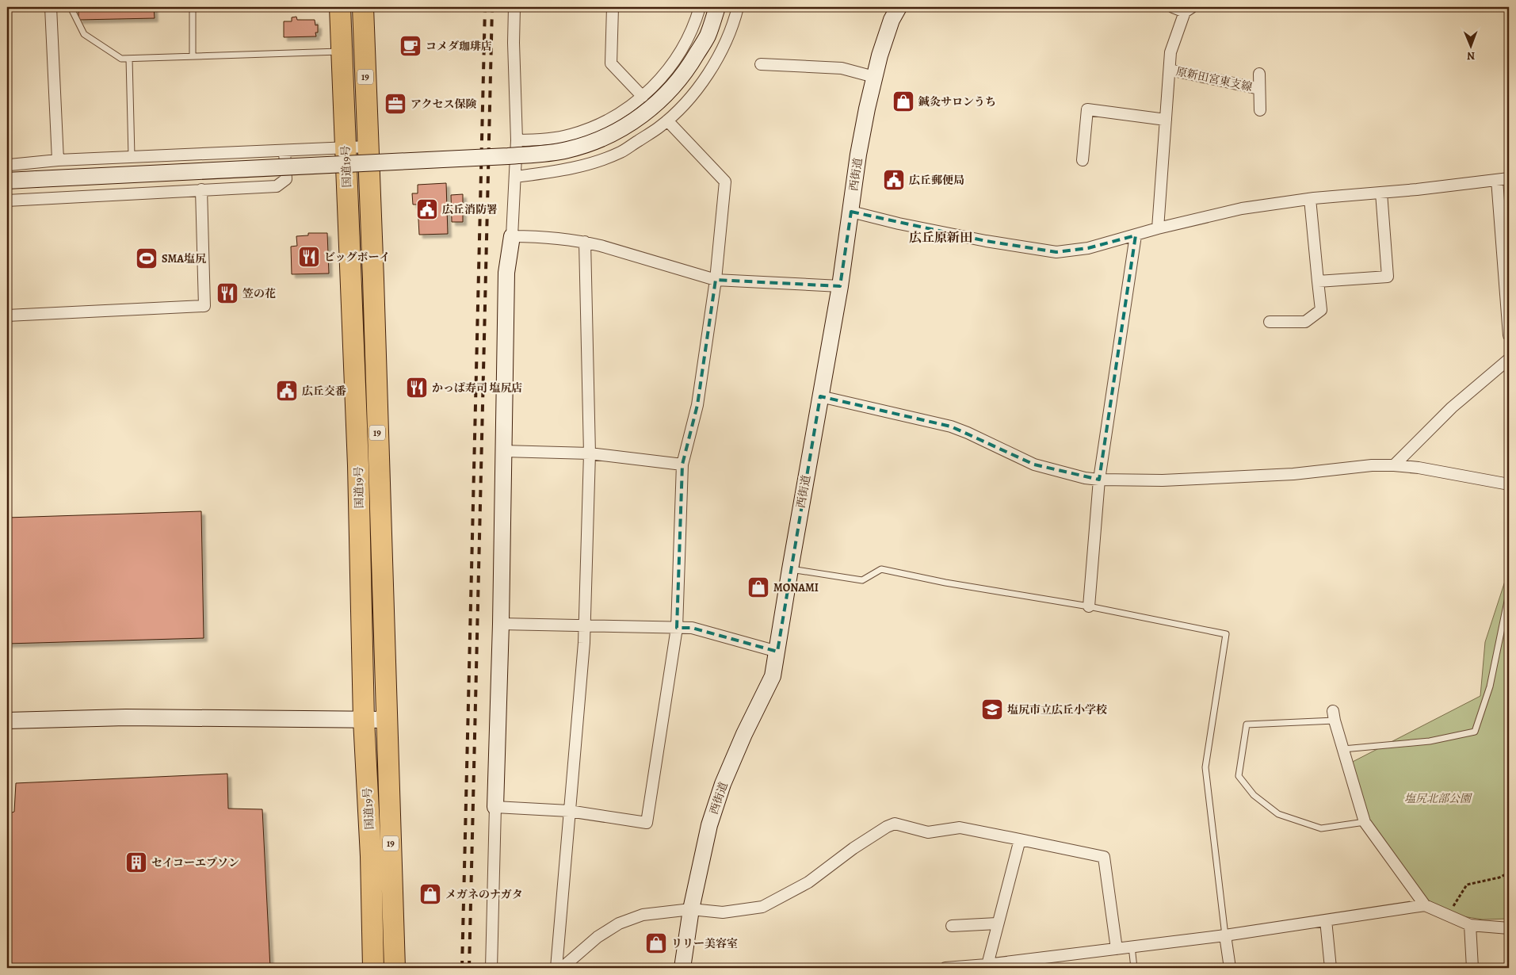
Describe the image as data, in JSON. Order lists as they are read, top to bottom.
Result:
{
  "streets": {
    "highway": ["19", "国道19号"],
    "street": ["原新田宮東支線", "西街道"]
  },
  "districts": ["広丘原新田"],
  "parks": ["塩尻北部公園"],
  "places": {
    "cafe": ["コメダ珈琲店"],
    "shop": [
      "鍼灸サロンうち",
      "MONAMI",
      "メガネのナガタ",
      "リリー美容室"
    ],
    "office": ["アクセス保険"],
    "public building": ["広丘郵便局", "広丘消防署", "広丘交番"],
    "restaurant": ["ビッグボーイ", "笠の花", "かっぱ寿司 塩尻店"],
    "sports": ["SMA塩尻"],
    "school or university": ["塩尻市立広丘小学校"],
    "building": ["セイコーエプソン"]
  },
  "north": "bottom"
}
